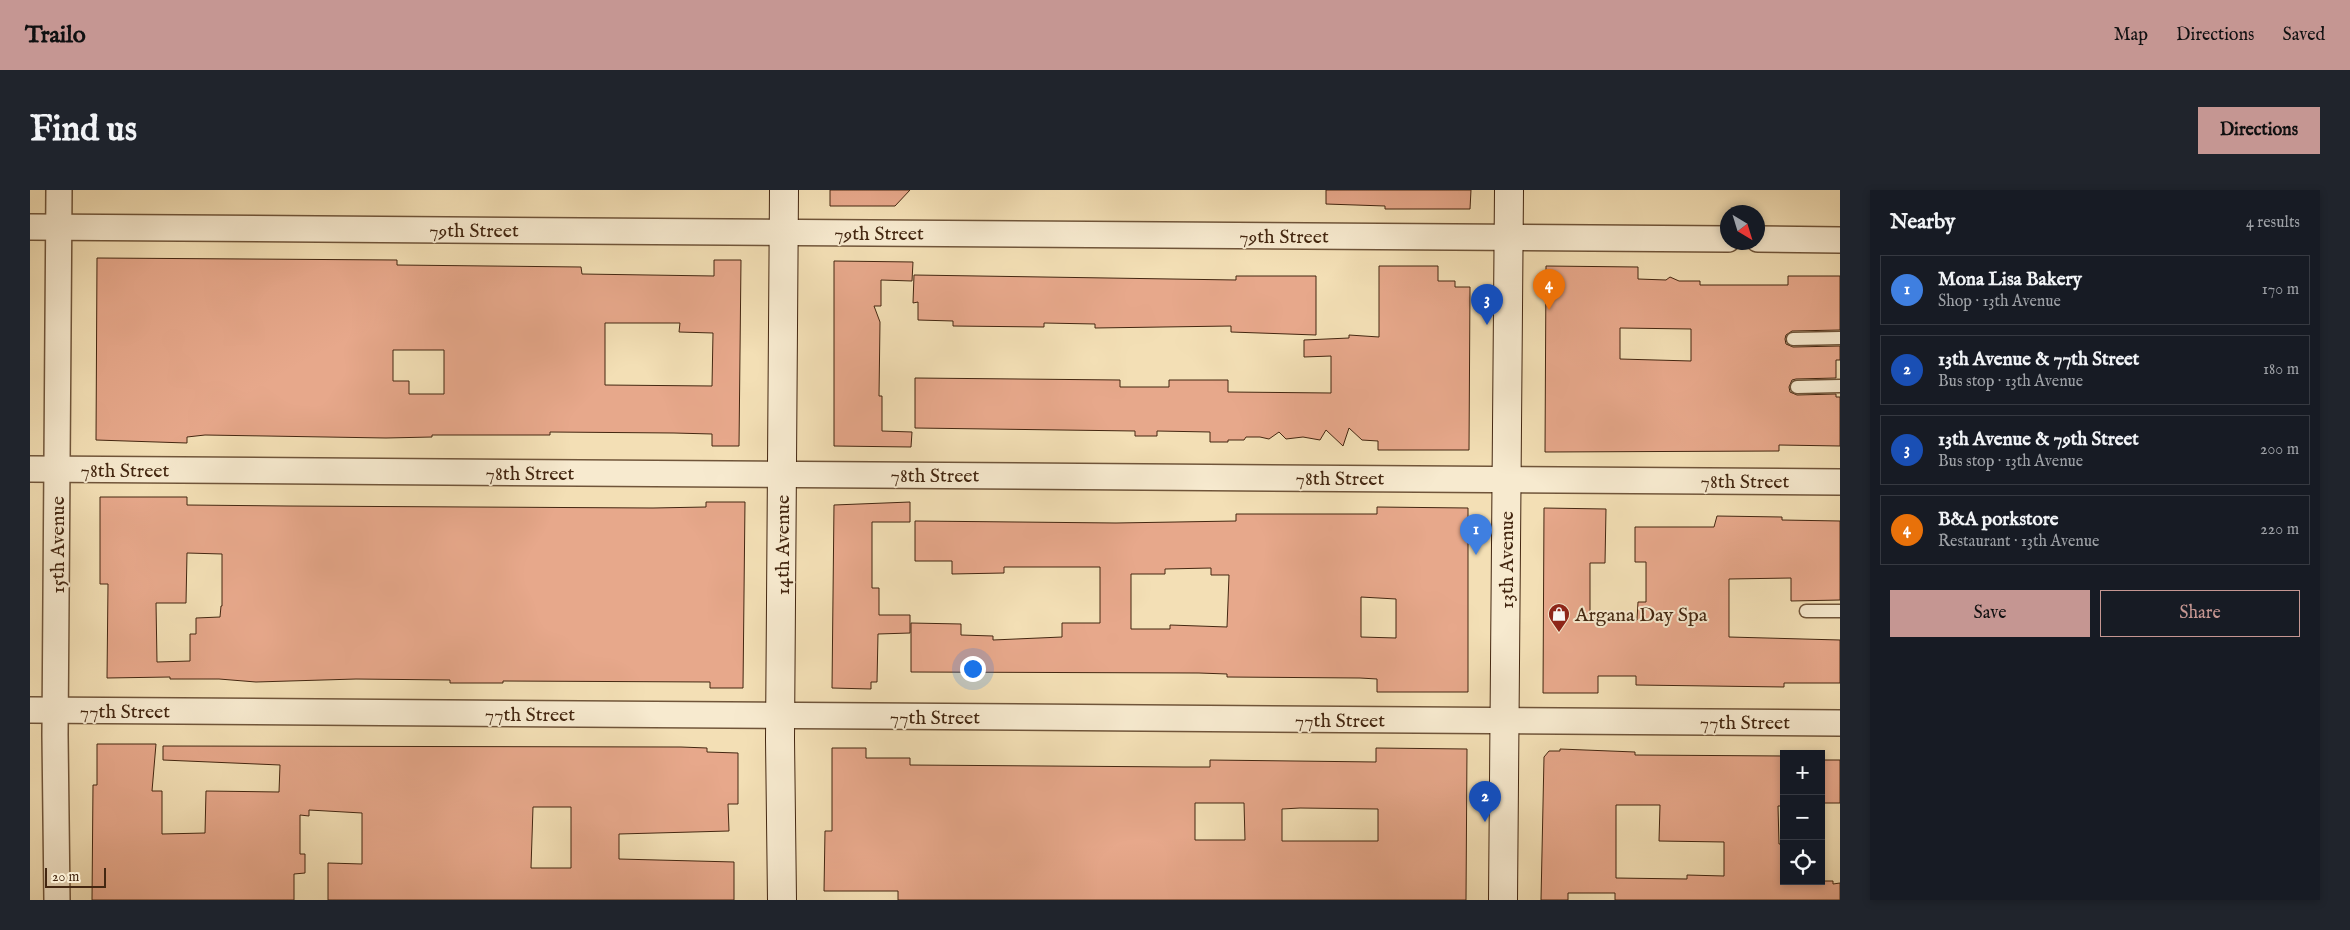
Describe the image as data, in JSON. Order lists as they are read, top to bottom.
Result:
{
  "streets": {
    "main road": ["14th Avenue", "13th Avenue"],
    "street": [
      "79th Street",
      "78th Street",
      "15th Avenue",
      "77th Street"
    ]
  },
  "crossings": [
    ["79th Street", "15th Avenue"],
    ["79th Street", "14th Avenue"],
    ["79th Street", "13th Avenue"],
    ["78th Street", "15th Avenue"],
    ["78th Street", "14th Avenue"],
    ["78th Street", "13th Avenue"],
    ["15th Avenue", "77th Street"],
    ["14th Avenue", "77th Street"],
    ["13th Avenue", "77th Street"]
  ],
  "places": {
    "shop": ["Argana Day Spa"]
  },
  "scale_bar": "20 m",
  "north": "bottom right",
  "page": {
    "header": "Trailo",
    "nav": ["Map", "Directions", "Saved"],
    "buttons": [
      "Directions",
      ["Save", "Share"]
    ],
    "title": "Find us",
    "heading": ["Nearby", "4 results"],
    "list": [
      {
        "mark": "1",
        "name": "Mona Lisa Bakery",
        "note": "Shop · 13th Avenue",
        "value": "170 m"
      },
      {
        "mark": "2",
        "name": "13th Avenue & 77th Street",
        "note": "Bus stop · 13th Avenue",
        "value": "180 m"
      },
      {
        "mark": "3",
        "name": "13th Avenue & 79th Street",
        "note": "Bus stop · 13th Avenue",
        "value": "200 m"
      },
      {
        "mark": "4",
        "name": "B&A porkstore",
        "note": "Restaurant · 13th Avenue",
        "value": "220 m"
      }
    ],
    "pins": [
      "4",
      "3",
      "1",
      "2"
    ],
    "map_buttons": ["+", "−"],
    "scale": "20 m"
  }
}
